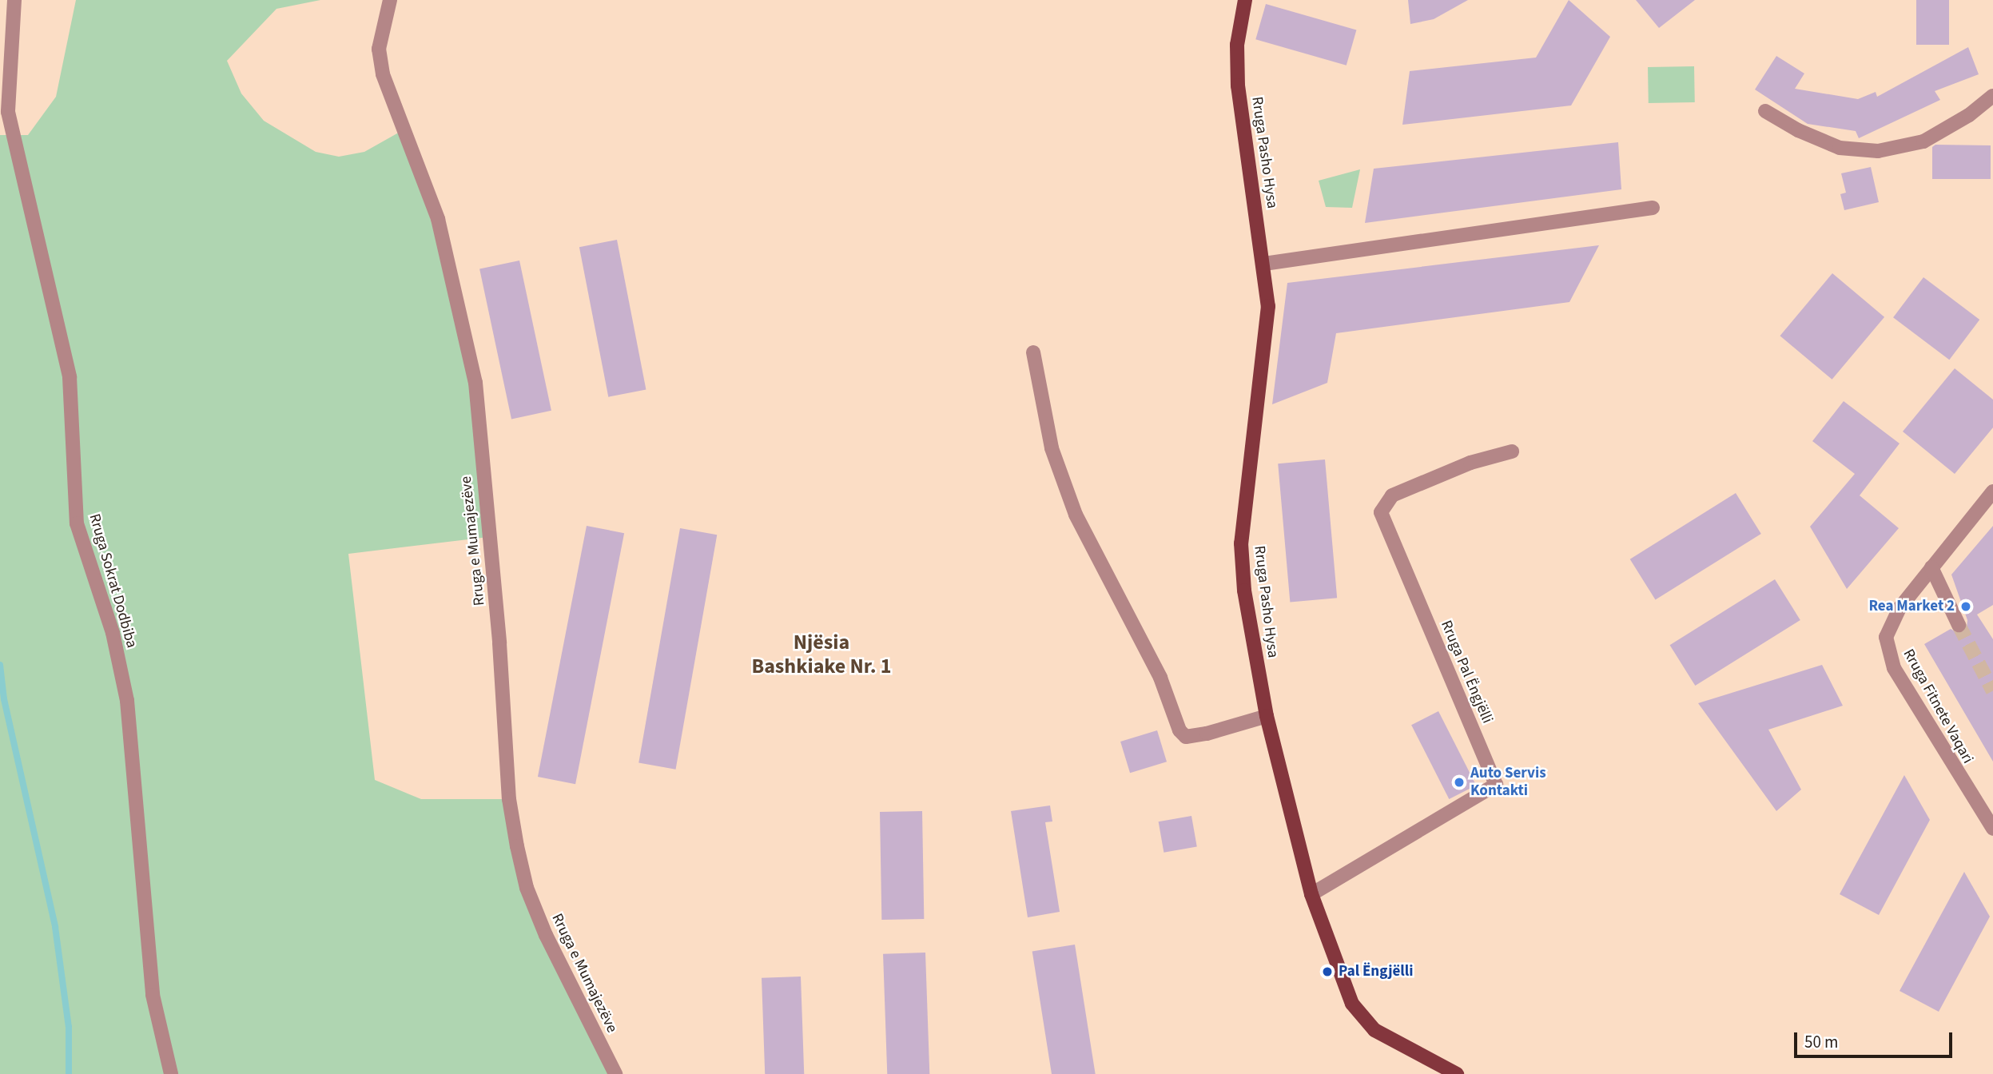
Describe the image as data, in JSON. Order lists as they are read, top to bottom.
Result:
{
  "streets": {
    "main road": ["Rruga Pasho Hysa"],
    "street": [
      "Rruga e Mumajezëve",
      "Rruga Sokrat Dodbiba",
      "Rruga Pal Ëngjëlli",
      "Rruga Fitnete Vaqari"
    ]
  },
  "crossings": [
    ["Rruga Pasho Hysa", "Rruga Pal Ëngjëlli"]
  ],
  "districts": ["Njësia Bashkiake Nr. 1"],
  "places": ["Rea Market 2", "Auto Servis Kontakti", "Pal Ëngjëlli"],
  "scale_bar": "50 m"
}
